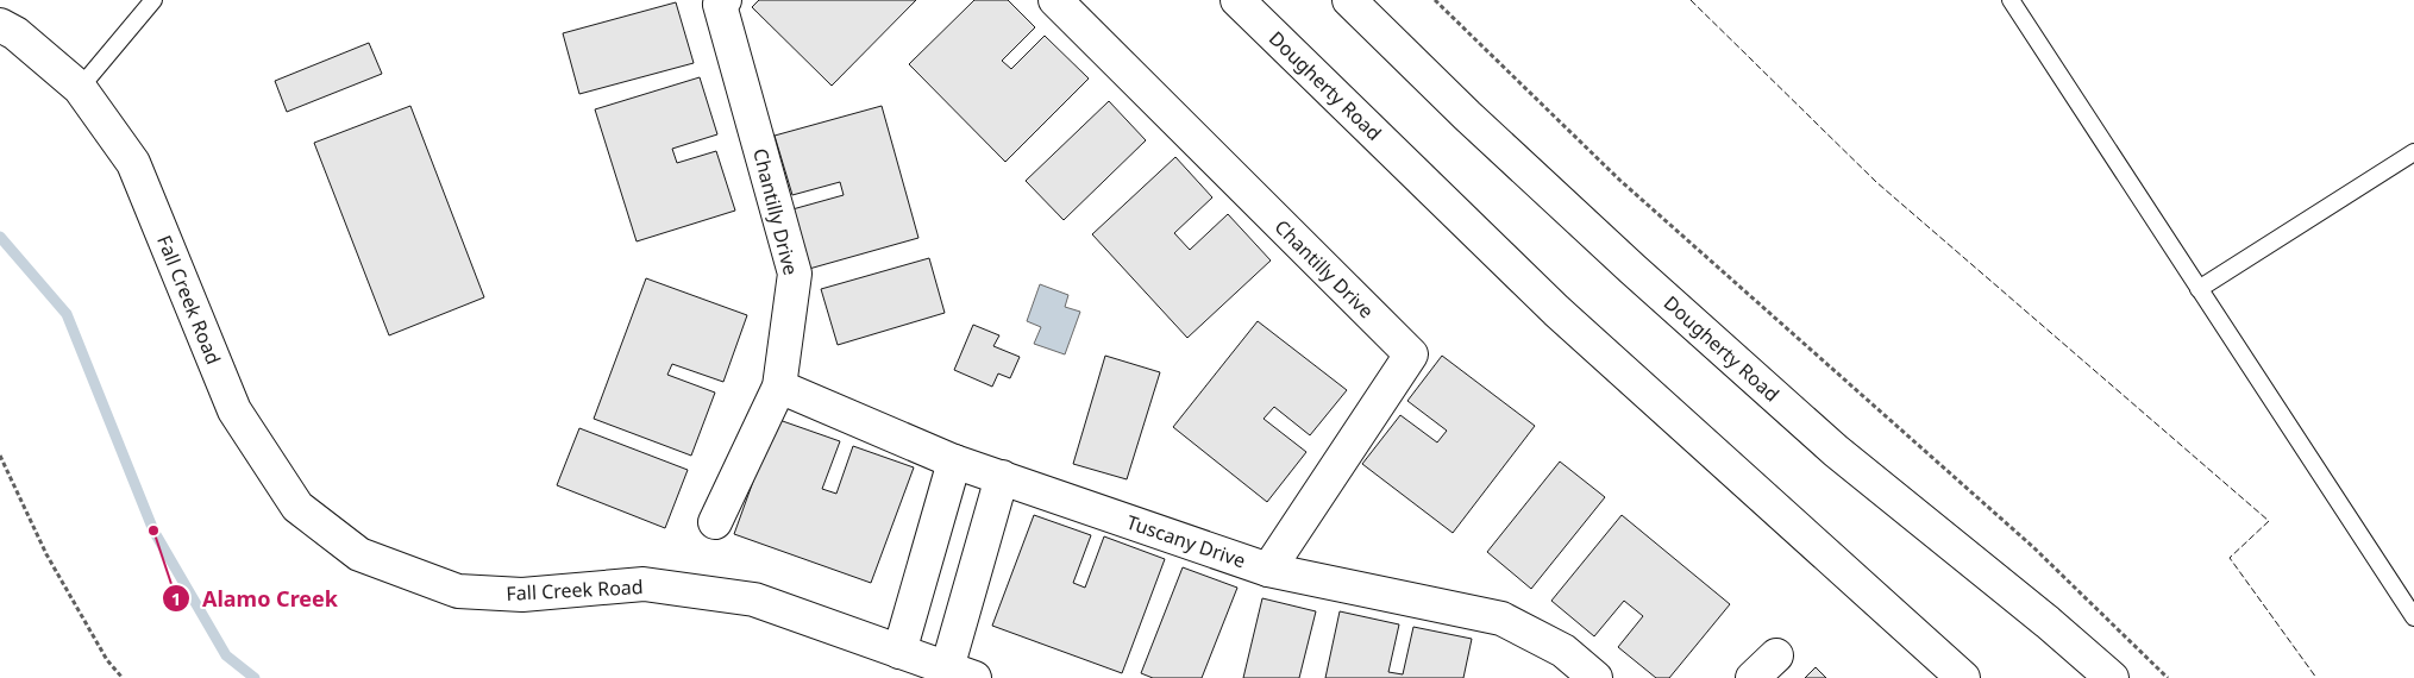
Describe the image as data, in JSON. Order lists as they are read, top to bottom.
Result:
{
  "streets": {
    "street": [
      "Dougherty Road",
      "Chantilly Drive",
      "Fall Creek Road",
      "Tuscany Drive"
    ]
  },
  "crossings": [
    ["Chantilly Drive", "Tuscany Drive"]
  ],
  "places": ["Alamo Creek"]
}
